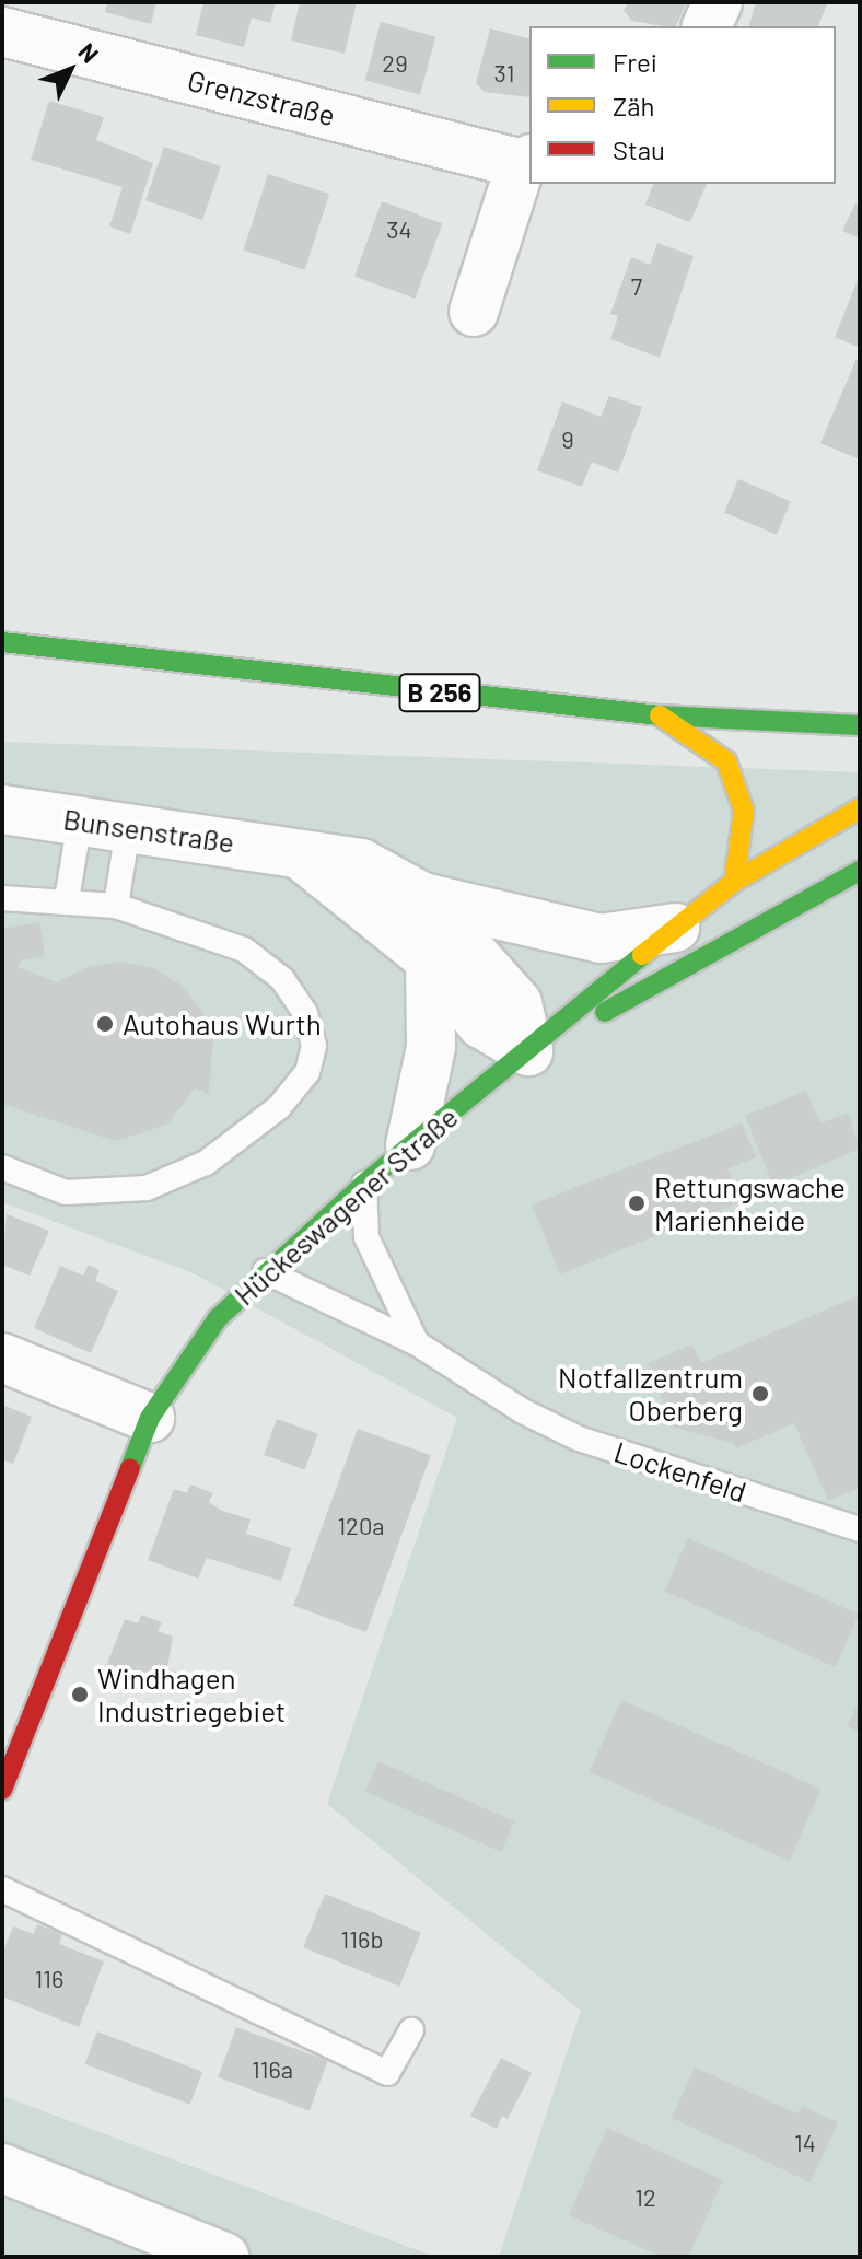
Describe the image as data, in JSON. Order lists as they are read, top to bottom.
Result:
{
  "streets": {
    "street": [
      "Grenzstraße",
      "B 256",
      "Bunsenstraße",
      "Hückeswagener Straße"
    ],
    "lane": ["Lockenfeld"]
  },
  "crossings": [
    ["Bunsenstraße", "Hückeswagener Straße"],
    ["Hückeswagener Straße", "Lockenfeld"]
  ],
  "places": [
    "Autohaus Wurth",
    "Rettungswache Marienheide",
    "Notfallzentrum Oberberg",
    "Windhagen Industriegebiet"
  ],
  "house_numbers": [
    "29",
    "31",
    "34",
    "7",
    "9",
    "120a",
    "116b",
    "116",
    "116a",
    "14",
    "12"
  ],
  "legend": ["Frei", "Zäh", "Stau"],
  "north": "top right"
}
